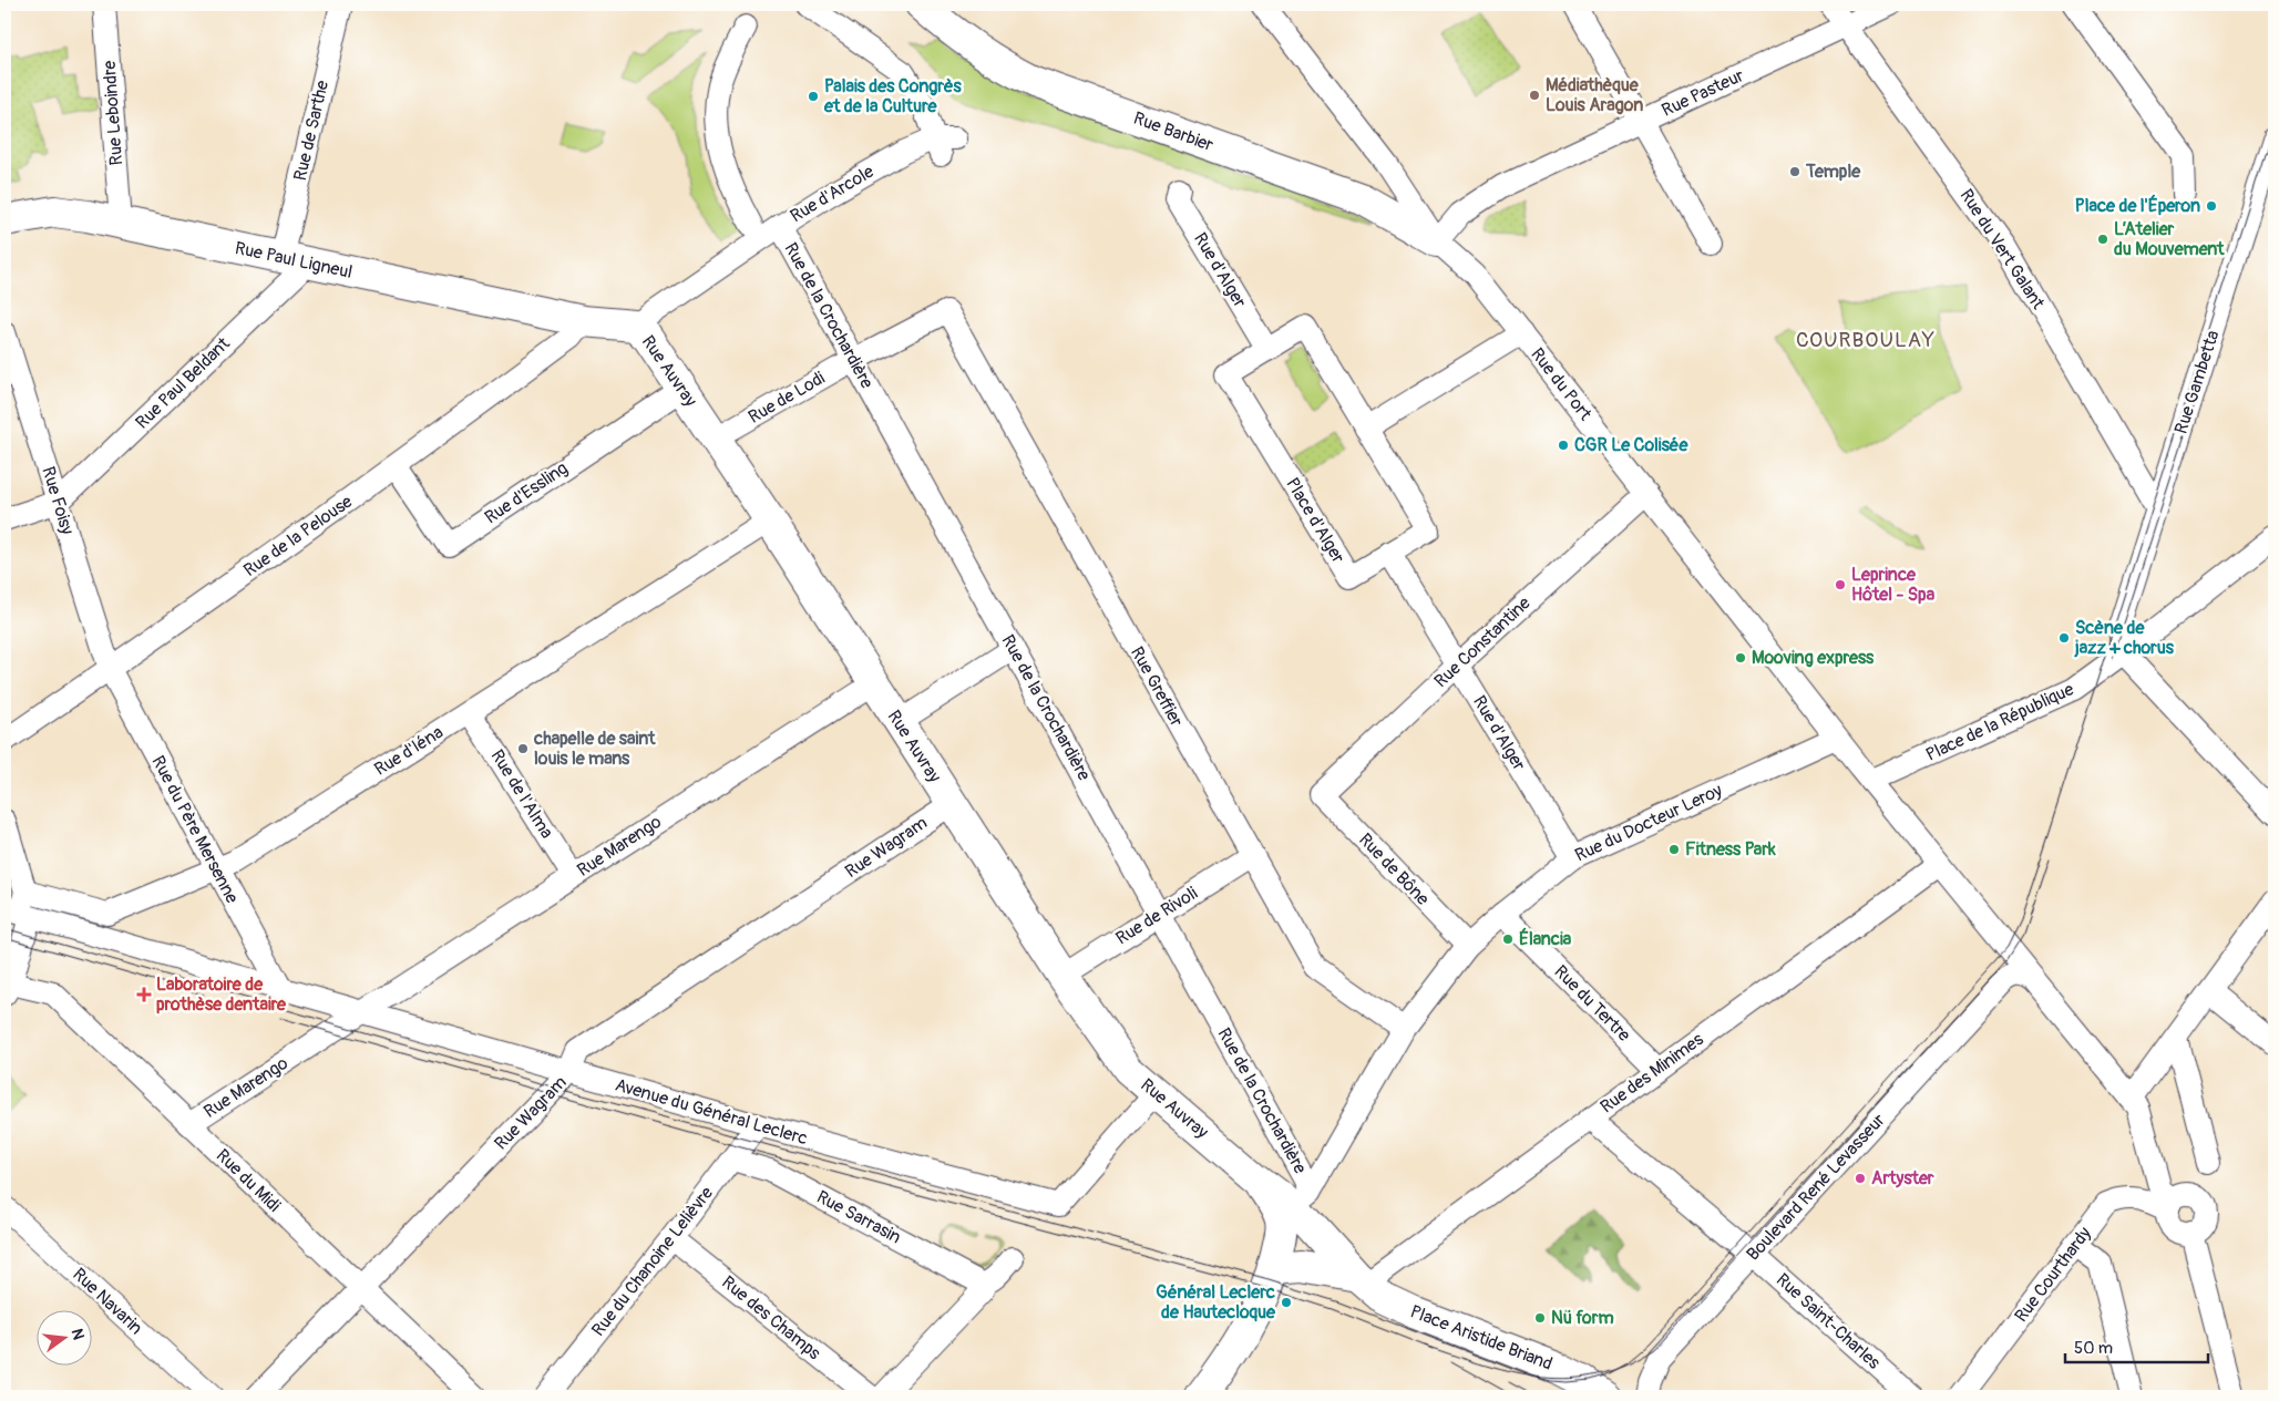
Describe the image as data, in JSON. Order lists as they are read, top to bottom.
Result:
{
  "streets": {
    "street": [
      "Rue Pasteur",
      "Rue Leboindre",
      "Rue de Sarthe",
      "Rue Barbier",
      "Rue d'Arcole",
      "Rue du Vert Galant",
      "Rue Paul Ligneul",
      "Rue d'Alger",
      "Rue de la Crochardière",
      "Rue Auvray",
      "Rue Gambetta",
      "Rue Paul Beldant",
      "Rue du Port",
      "Rue de Lodi",
      "Rue d'Essling",
      "Rue Foisy",
      "Place d'Alger",
      "Rue de la Pelouse",
      "Rue Constantine",
      "Rue Greffier",
      "Place de la République",
      "Rue d'Iéna",
      "Rue de l'Alma",
      "Rue du Docteur Leroy",
      "Rue du Père Mersenne",
      "Rue Marengo",
      "Rue Wagram",
      "Rue de Bône",
      "Rue de Rivoli",
      "Rue du Tertre",
      "Rue des Minimes",
      "Avenue du Général Leclerc",
      "Rue du Midi",
      "Boulevard René Levasseur",
      "Rue Sarrasin",
      "Rue du Chanoine Lelièvre",
      "Rue Courthardy",
      "Rue Navarin",
      "Rue des Champs",
      "Rue Saint-Charles",
      "Place Aristide Briand"
    ]
  },
  "crossings": [
    ["Rue Pasteur", "Rue Barbier"],
    ["Rue Pasteur", "Rue du Vert Galant"],
    ["Rue Pasteur", "Rue du Port"],
    ["Rue Leboindre", "Rue Paul Ligneul"],
    ["Rue de Sarthe", "Rue Paul Ligneul"],
    ["Rue de Sarthe", "Rue Paul Beldant"],
    ["Rue Barbier", "Rue du Port"],
    ["Rue d'Arcole", "Rue de la Crochardière"],
    ["Rue d'Arcole", "Rue Auvray"],
    ["Rue du Vert Galant", "Rue Gambetta"],
    ["Rue Paul Ligneul", "Rue Auvray"],
    ["Rue Paul Ligneul", "Rue Paul Beldant"],
    ["Rue Paul Ligneul", "Rue de la Pelouse"],
    ["Rue d'Alger", "Place d'Alger"],
    ["Rue d'Alger", "Rue Constantine"],
    ["Rue d'Alger", "Rue du Docteur Leroy"],
    ["Rue de la Crochardière", "Rue Auvray"],
    ["Rue de la Crochardière", "Rue de Lodi"],
    ["Rue de la Crochardière", "Rue du Docteur Leroy"],
    ["Rue de la Crochardière", "Rue de Rivoli"],
    ["Rue Auvray", "Rue de Lodi"],
    ["Rue Auvray", "Rue d'Essling"],
    ["Rue Auvray", "Rue de la Pelouse"],
    ["Rue Auvray", "Rue d'Iéna"],
    ["Rue Auvray", "Rue du Docteur Leroy"],
    ["Rue Auvray", "Rue Marengo"],
    ["Rue Auvray", "Rue Wagram"],
    ["Rue Auvray", "Rue de Rivoli"],
    ["Rue Auvray", "Rue des Minimes"],
    ["Rue Auvray", "Avenue du Général Leclerc"],
    ["Rue Auvray", "Place Aristide Briand"],
    ["Rue Gambetta", "Place de la République"],
    ["Rue Paul Beldant", "Rue Foisy"],
    ["Rue du Port", "Rue Constantine"],
    ["Rue du Port", "Place de la République"],
    ["Rue du Port", "Rue du Docteur Leroy"],
    ["Rue de Lodi", "Rue Greffier"],
    ["Rue d'Essling", "Rue de la Pelouse"],
    ["Rue Foisy", "Rue de la Pelouse"],
    ["Rue Foisy", "Rue du Père Mersenne"],
    ["Rue de la Pelouse", "Rue du Père Mersenne"],
    ["Rue Constantine", "Rue de Bône"],
    ["Rue Greffier", "Rue du Docteur Leroy"],
    ["Rue Greffier", "Rue de Rivoli"],
    ["Rue d'Iéna", "Rue de l'Alma"],
    ["Rue d'Iéna", "Rue du Père Mersenne"],
    ["Rue de l'Alma", "Rue Marengo"],
    ["Rue du Docteur Leroy", "Rue de Bône"],
    ["Rue du Docteur Leroy", "Rue du Tertre"],
    ["Rue du Père Mersenne", "Avenue du Général Leclerc"],
    ["Rue Marengo", "Avenue du Général Leclerc"],
    ["Rue Marengo", "Rue du Midi"],
    ["Rue Wagram", "Avenue du Général Leclerc"],
    ["Rue Wagram", "Rue du Midi"],
    ["Rue du Tertre", "Rue des Minimes"],
    ["Rue des Minimes", "Rue Saint-Charles"],
    ["Rue des Minimes", "Place Aristide Briand"],
    ["Avenue du Général Leclerc", "Rue du Chanoine Lelièvre"],
    ["Boulevard René Levasseur", "Rue Saint-Charles"],
    ["Rue Sarrasin", "Rue du Chanoine Lelièvre"],
    ["Rue du Chanoine Lelièvre", "Rue des Champs"]
  ],
  "districts": ["COURBOULAY"],
  "places": {
    "other": [
      "Médiathèque Louis Aragon",
      "Palais des Congrès et de la Culture",
      "Temple",
      "Place de l'Éperon",
      "L’Atelier du Mouvement",
      "CGR Le Colisée",
      "Leprince Hôtel - Spa",
      "Scène de jazz + chorus",
      "Mooving express",
      "chapelle de saint louis le mans",
      "Fitness Park",
      "Élancia",
      "Artyster",
      "Général Leclerc de Hautecloque",
      "Nü form"
    ],
    "health": ["Laboratoire de prothèse dentaire"]
  },
  "scale_bar": "50 m",
  "north": "right"
}
